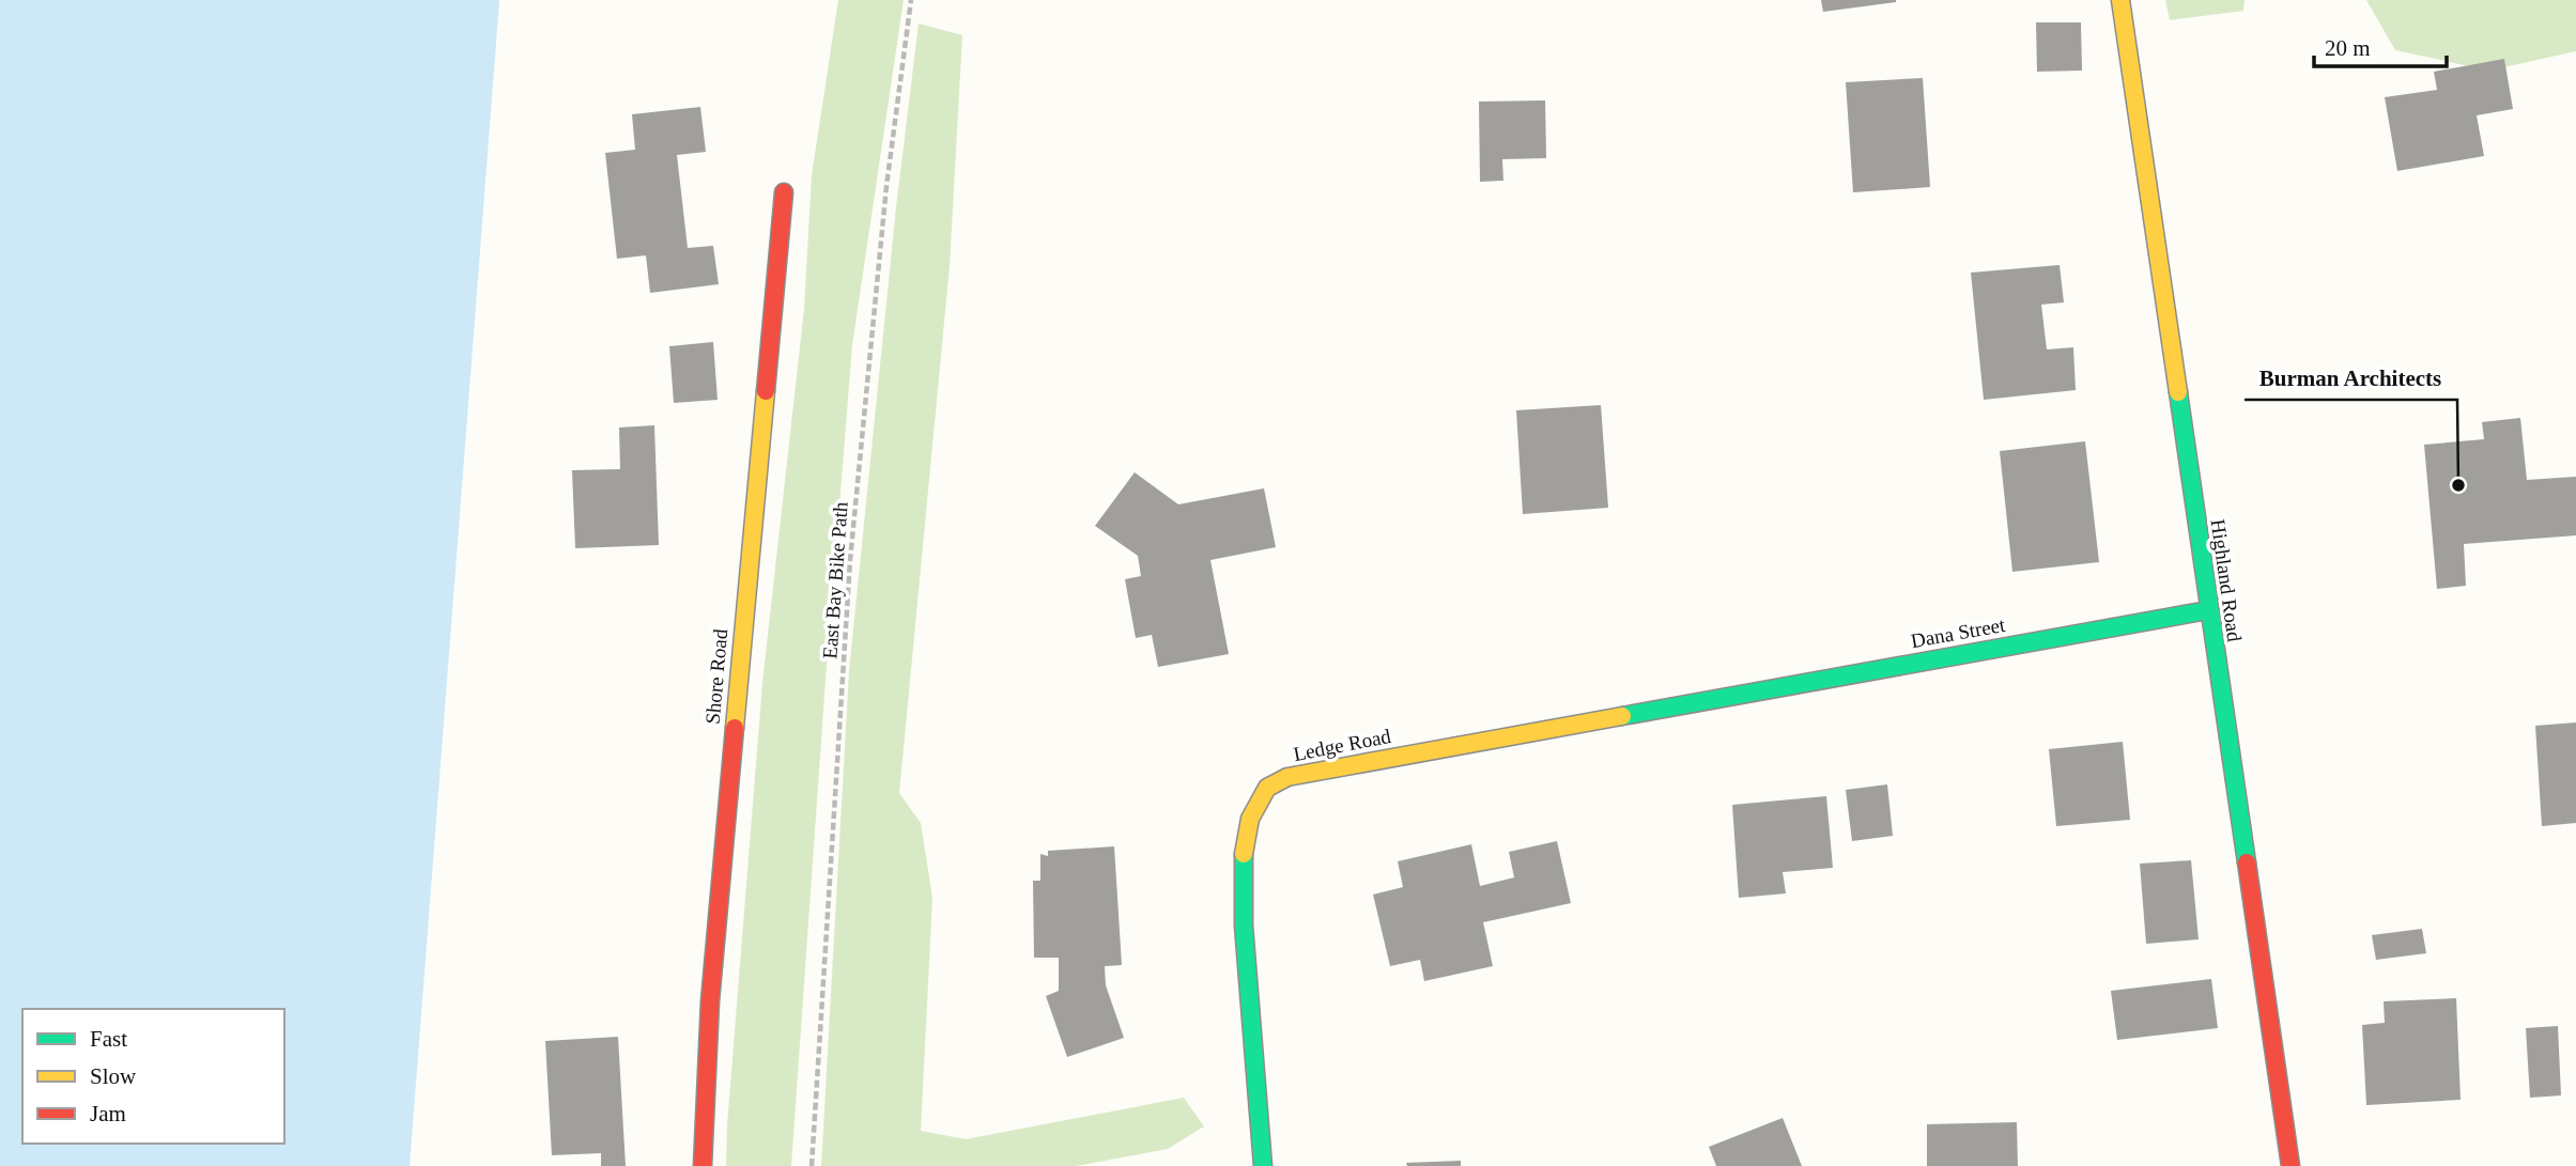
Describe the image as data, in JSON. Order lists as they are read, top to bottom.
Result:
{
  "streets": {
    "street": [
      "Highland Road",
      "Dana Street",
      "Shore Road",
      "Ledge Road"
    ],
    "path": ["East Bay Bike Path"]
  },
  "crossings": [
    ["Highland Road", "Dana Street"],
    ["Dana Street", "Ledge Road"]
  ],
  "places": ["Burman Architects"],
  "legend": ["Fast", "Slow", "Jam"],
  "scale_bar": "20 m"
}
